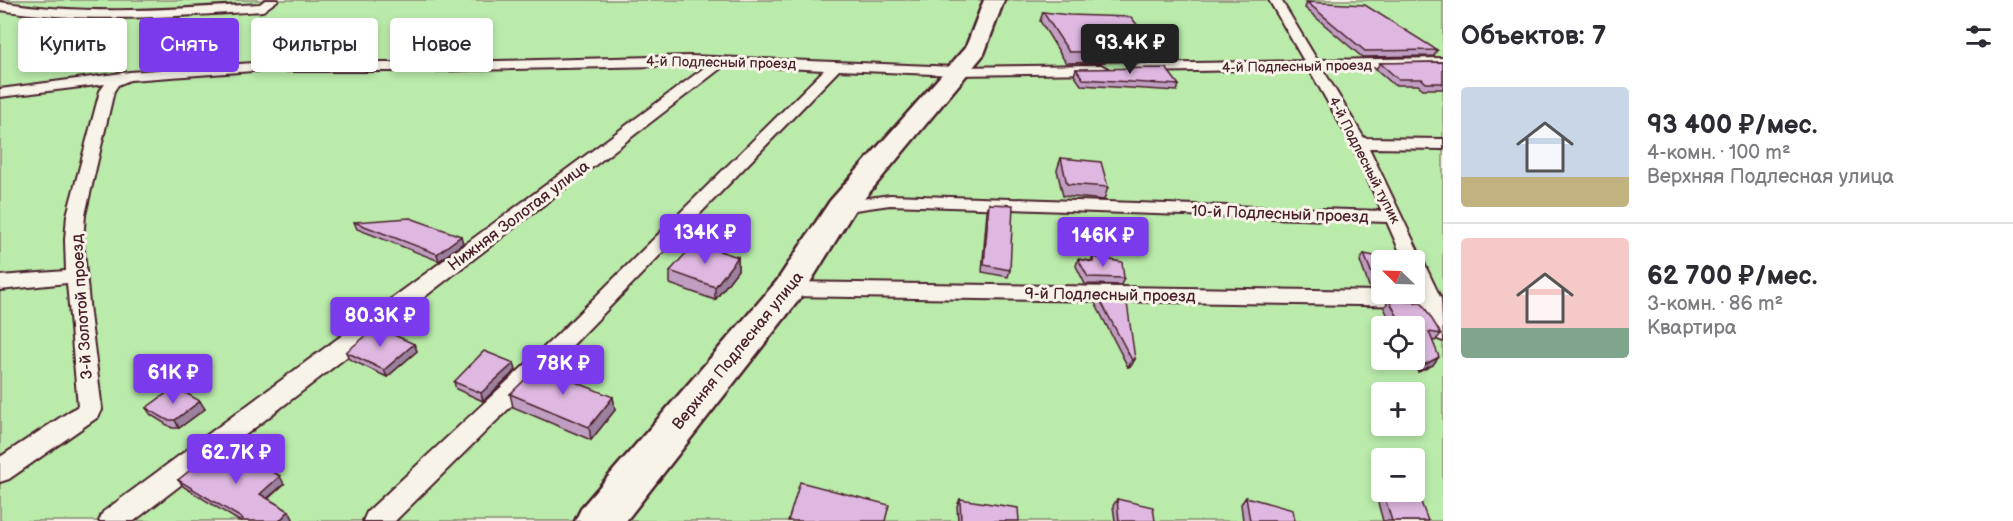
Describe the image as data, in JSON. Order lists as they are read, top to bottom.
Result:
{
  "streets": {
    "street": ["Верхняя Подлесная улица"],
    "lane": [
      "4-й Подлесный проезд",
      "4-й Подлесный тупик",
      "10-й Подлесный проезд",
      "Нижняя Золотая улица",
      "9-й Подлесный проезд",
      "3-й Золотой проезд"
    ]
  },
  "crossings": [
    ["4-й Подлесный проезд", "4-й Подлесный тупик"],
    ["4-й Подлесный проезд", "Нижняя Золотая улица"],
    ["4-й Подлесный проезд", "3-й Золотой проезд"],
    ["4-й Подлесный проезд", "Верхняя Подлесная улица"],
    ["4-й Подлесный тупик", "10-й Подлесный проезд"],
    ["4-й Подлесный тупик", "9-й Подлесный проезд"],
    ["10-й Подлесный проезд", "Верхняя Подлесная улица"],
    ["9-й Подлесный проезд", "Верхняя Подлесная улица"]
  ],
  "north": "top left",
  "page": {
    "heading": "Объектов: 7",
    "chip": [
      "Купить",
      "Снять",
      "Фильтры",
      "Новое"
    ],
    "price": [
      "93.4K ₽",
      "134K ₽",
      "146K ₽",
      "80.3K ₽",
      "78K ₽",
      "61K ₽",
      "62.7K ₽"
    ],
    "list": [
      {
        "name": "93 400 ₽/мес.",
        "note": "4-комн. · 100 m² · Верхняя Подлесная улица"
      },
      {
        "name": "62 700 ₽/мес.",
        "note": "3-комн. · 86 m² · Квартира"
      }
    ],
    "map_buttons": ["+", "−"]
  }
}
